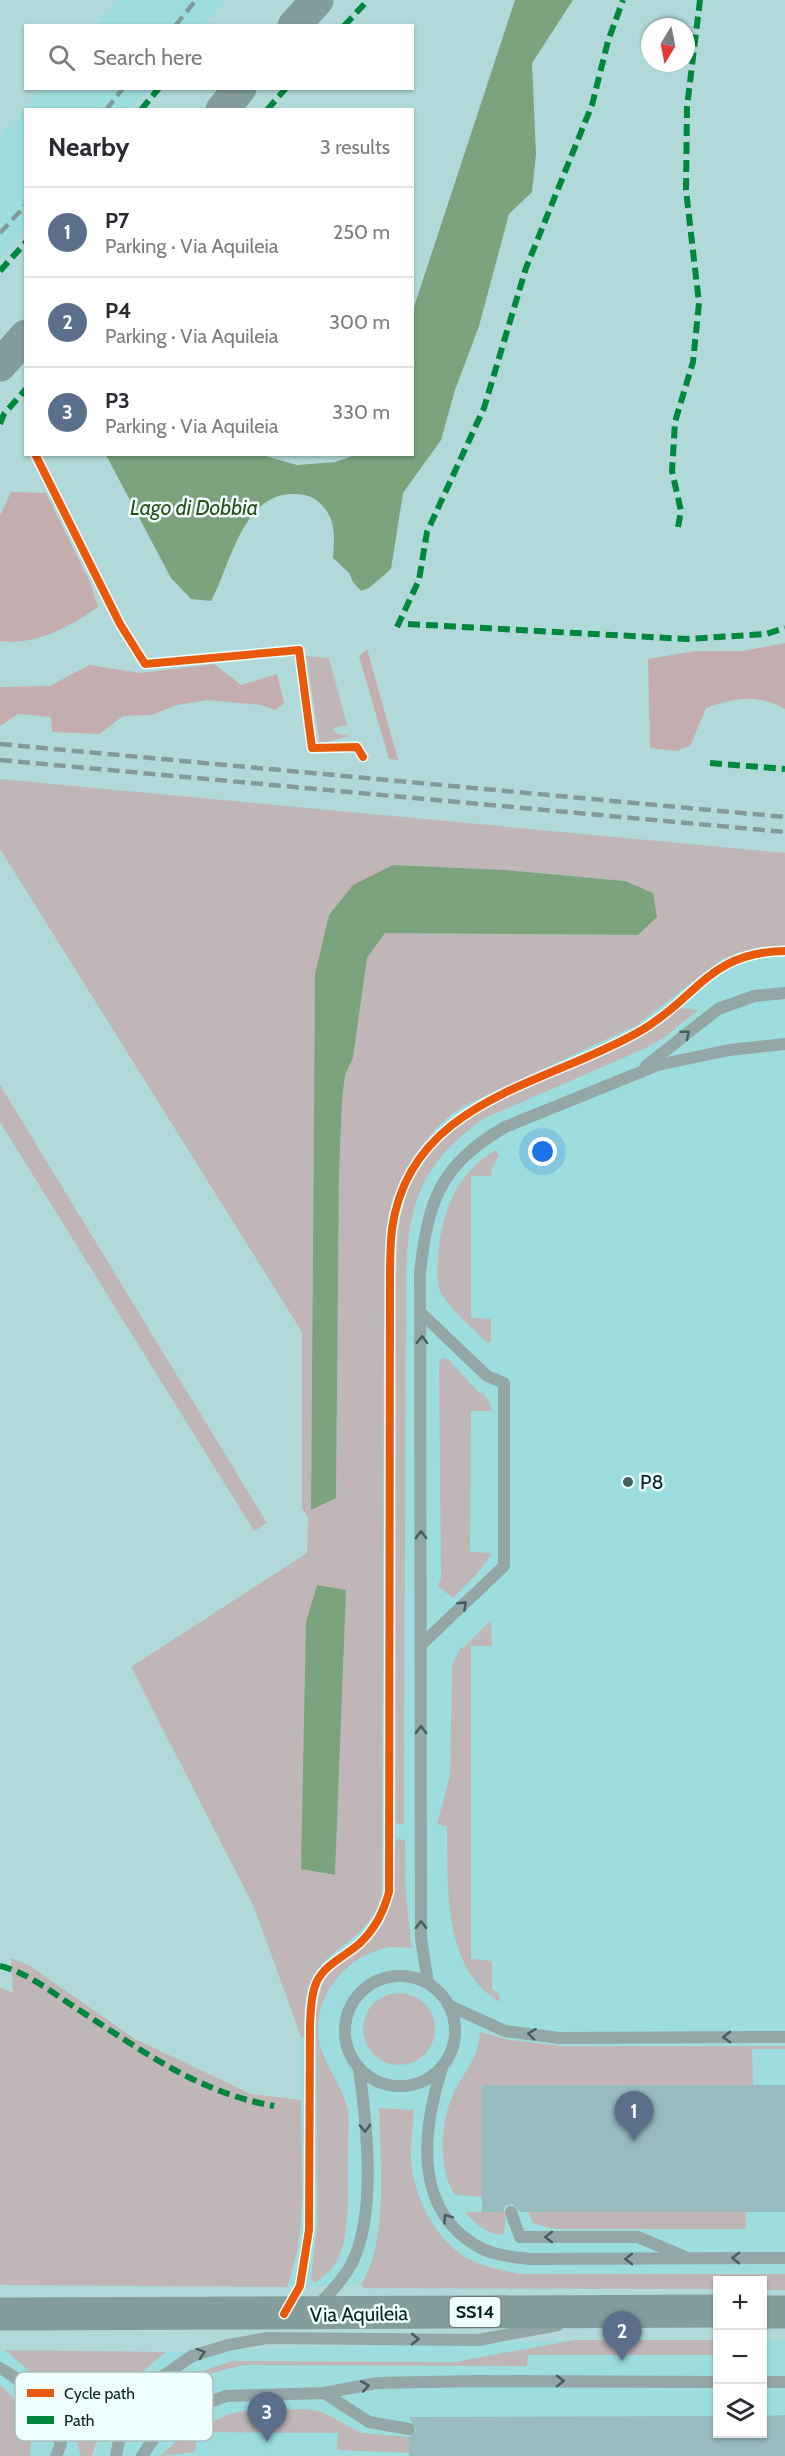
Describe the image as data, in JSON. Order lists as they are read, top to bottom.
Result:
{
  "streets": {
    "main road": ["SS14", "Via Aquileia"]
  },
  "water": ["Lago di Dobbia"],
  "places": ["P8"],
  "legend": ["Cycle path", "Path"],
  "north": "bottom",
  "page": {
    "search": "Search here",
    "heading": ["Nearby", "3 results"],
    "list": [
      {
        "mark": "1",
        "name": "P7",
        "note": "Parking · Via Aquileia",
        "value": "250 m"
      },
      {
        "mark": "2",
        "name": "P4",
        "note": "Parking · Via Aquileia",
        "value": "300 m"
      },
      {
        "mark": "3",
        "name": "P3",
        "note": "Parking · Via Aquileia",
        "value": "330 m"
      }
    ],
    "pins": ["1", "2", "3"],
    "map_buttons": ["+", "−"]
  }
}
